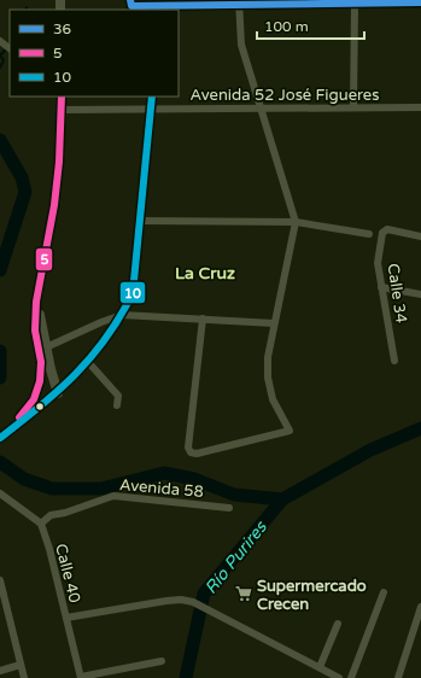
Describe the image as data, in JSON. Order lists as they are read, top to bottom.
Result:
{
  "streets": {
    "street": [
      "Avenida 52 José Figueres",
      "Calle 34",
      "Avenida 58",
      "Calle 40"
    ]
  },
  "crossings": [
    ["Avenida 58", "Calle 40"]
  ],
  "districts": ["La Cruz"],
  "water": ["Río Purires"],
  "places": {
    "supermarket": ["Supermercado Crecen"]
  },
  "lines": ["transit line 36", "transit line 5", "transit line 10"],
  "legend": ["36", "5", "10"],
  "scale_bar": "100 m"
}
